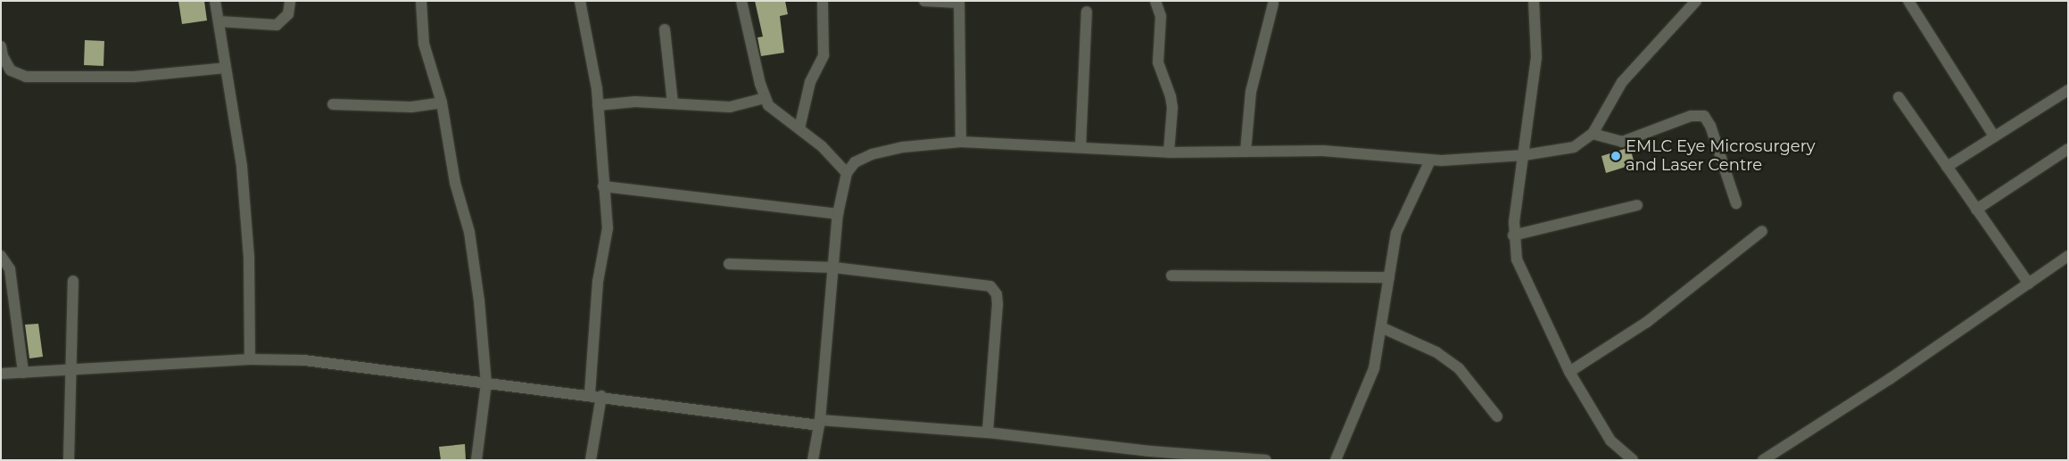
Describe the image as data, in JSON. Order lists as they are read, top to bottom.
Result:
{
  "places": ["EMLC Eye Microsurgery and Laser Centre"]
}
